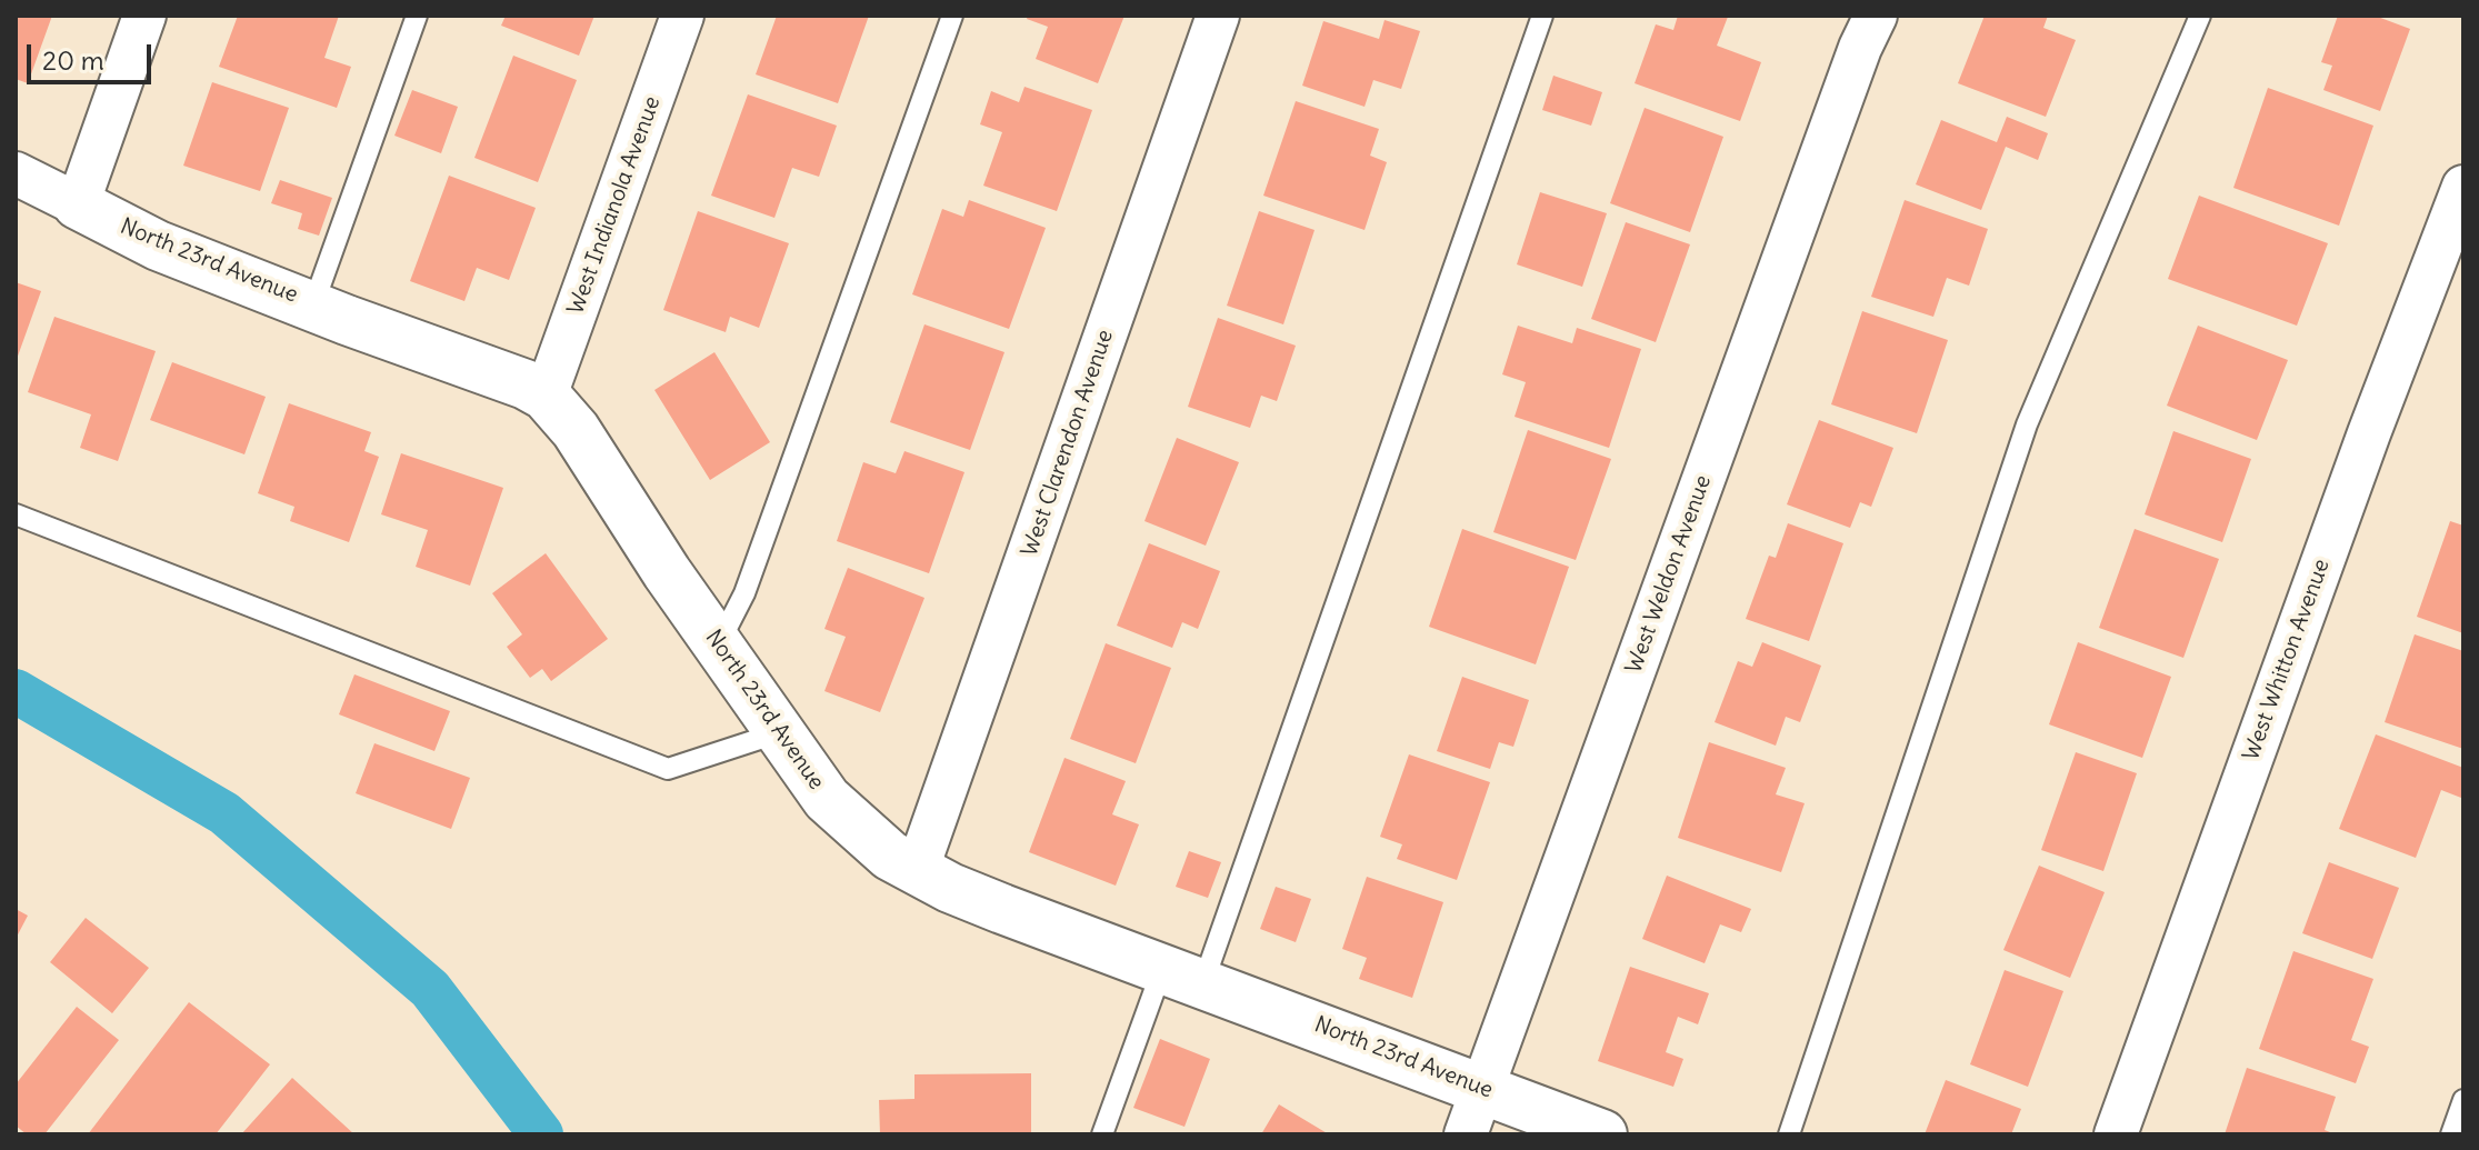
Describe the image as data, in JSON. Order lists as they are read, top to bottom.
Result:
{
  "streets": {
    "street": [
      "West Indianola Avenue",
      "North 23rd Avenue",
      "West Clarendon Avenue",
      "West Weldon Avenue",
      "West Whitton Avenue"
    ]
  },
  "crossings": [
    ["West Indianola Avenue", "North 23rd Avenue"],
    ["North 23rd Avenue", "West Clarendon Avenue"],
    ["North 23rd Avenue", "West Weldon Avenue"]
  ],
  "scale_bar": "20 m"
}
